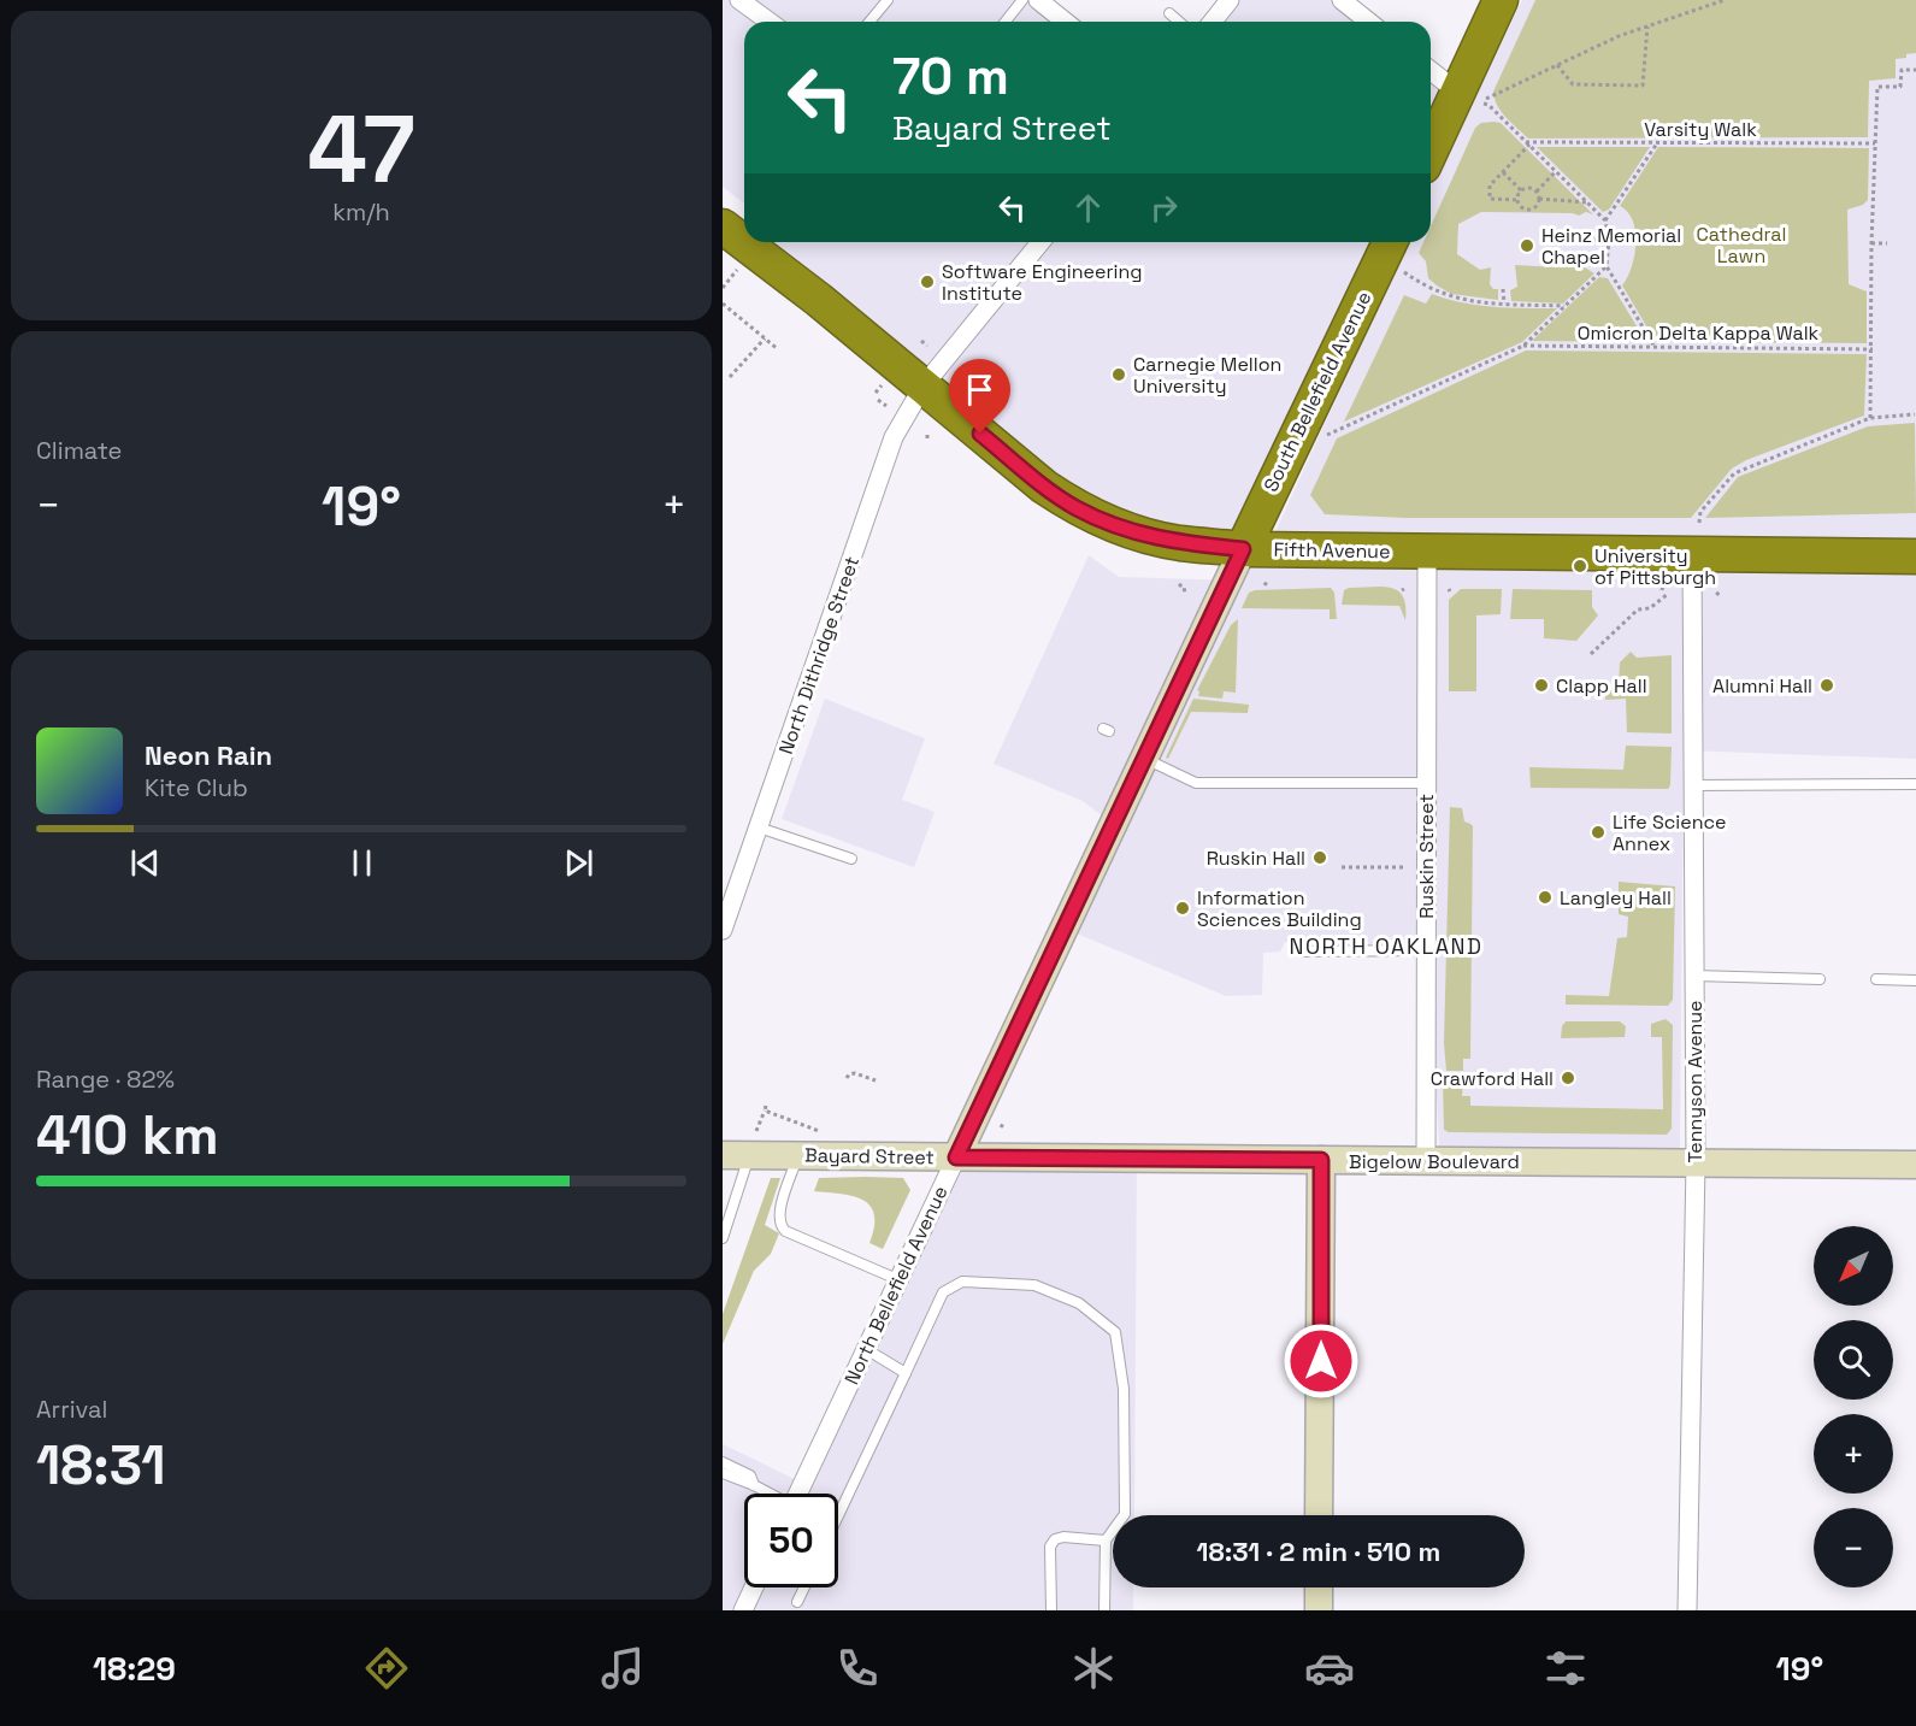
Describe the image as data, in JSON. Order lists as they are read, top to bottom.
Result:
{
  "streets": {
    "highway": ["South Bellefield Avenue", "Fifth Avenue"],
    "main road": ["Bayard Street", "Bigelow Boulevard", "North Bellefield Avenue"],
    "street": ["North Dithridge Street", "Ruskin Street", "Tennyson Avenue"],
    "path": ["Varsity Walk", "Omicron Delta Kappa Walk"]
  },
  "crossings": [
    ["South Bellefield Avenue", "Fifth Avenue"],
    ["South Bellefield Avenue", "North Bellefield Avenue"],
    ["Fifth Avenue", "North Dithridge Street"],
    ["Fifth Avenue", "Ruskin Street"],
    ["Fifth Avenue", "Tennyson Avenue"],
    ["Fifth Avenue", "North Bellefield Avenue"],
    ["Ruskin Street", "Bigelow Boulevard"],
    ["Tennyson Avenue", "Bigelow Boulevard"],
    ["Bayard Street", "Bigelow Boulevard"],
    ["Bayard Street", "North Bellefield Avenue"]
  ],
  "districts": ["NORTH OAKLAND"],
  "parks": ["Cathedral Lawn"],
  "places": [
    "Heinz Memorial Chapel",
    "Software Engineering Institute",
    "Carnegie Mellon University",
    "University of Pittsburgh",
    "Clapp Hall",
    "Alumni Hall",
    "Life Science Annex",
    "Ruskin Hall",
    "Langley Hall",
    "Information Sciences Building",
    "Crawford Hall"
  ],
  "north": "bottom left",
  "page": {
    "tile": [
      ["47", "km/h"],
      "Climate",
      ["Range · 82%", "410 km"],
      ["Arrival", "18:31"]
    ],
    "turn": ["70 m", "Bayard Street"],
    "heat": ["−", "19°", "+"],
    "song": ["Neon Rain", "Kite Club"],
    "map_buttons": ["+", "−"],
    "limit": "50",
    "trip": "18:31 · 2 min · 510 m",
    "tabs": ["18:29", "19°"]
  }
}
